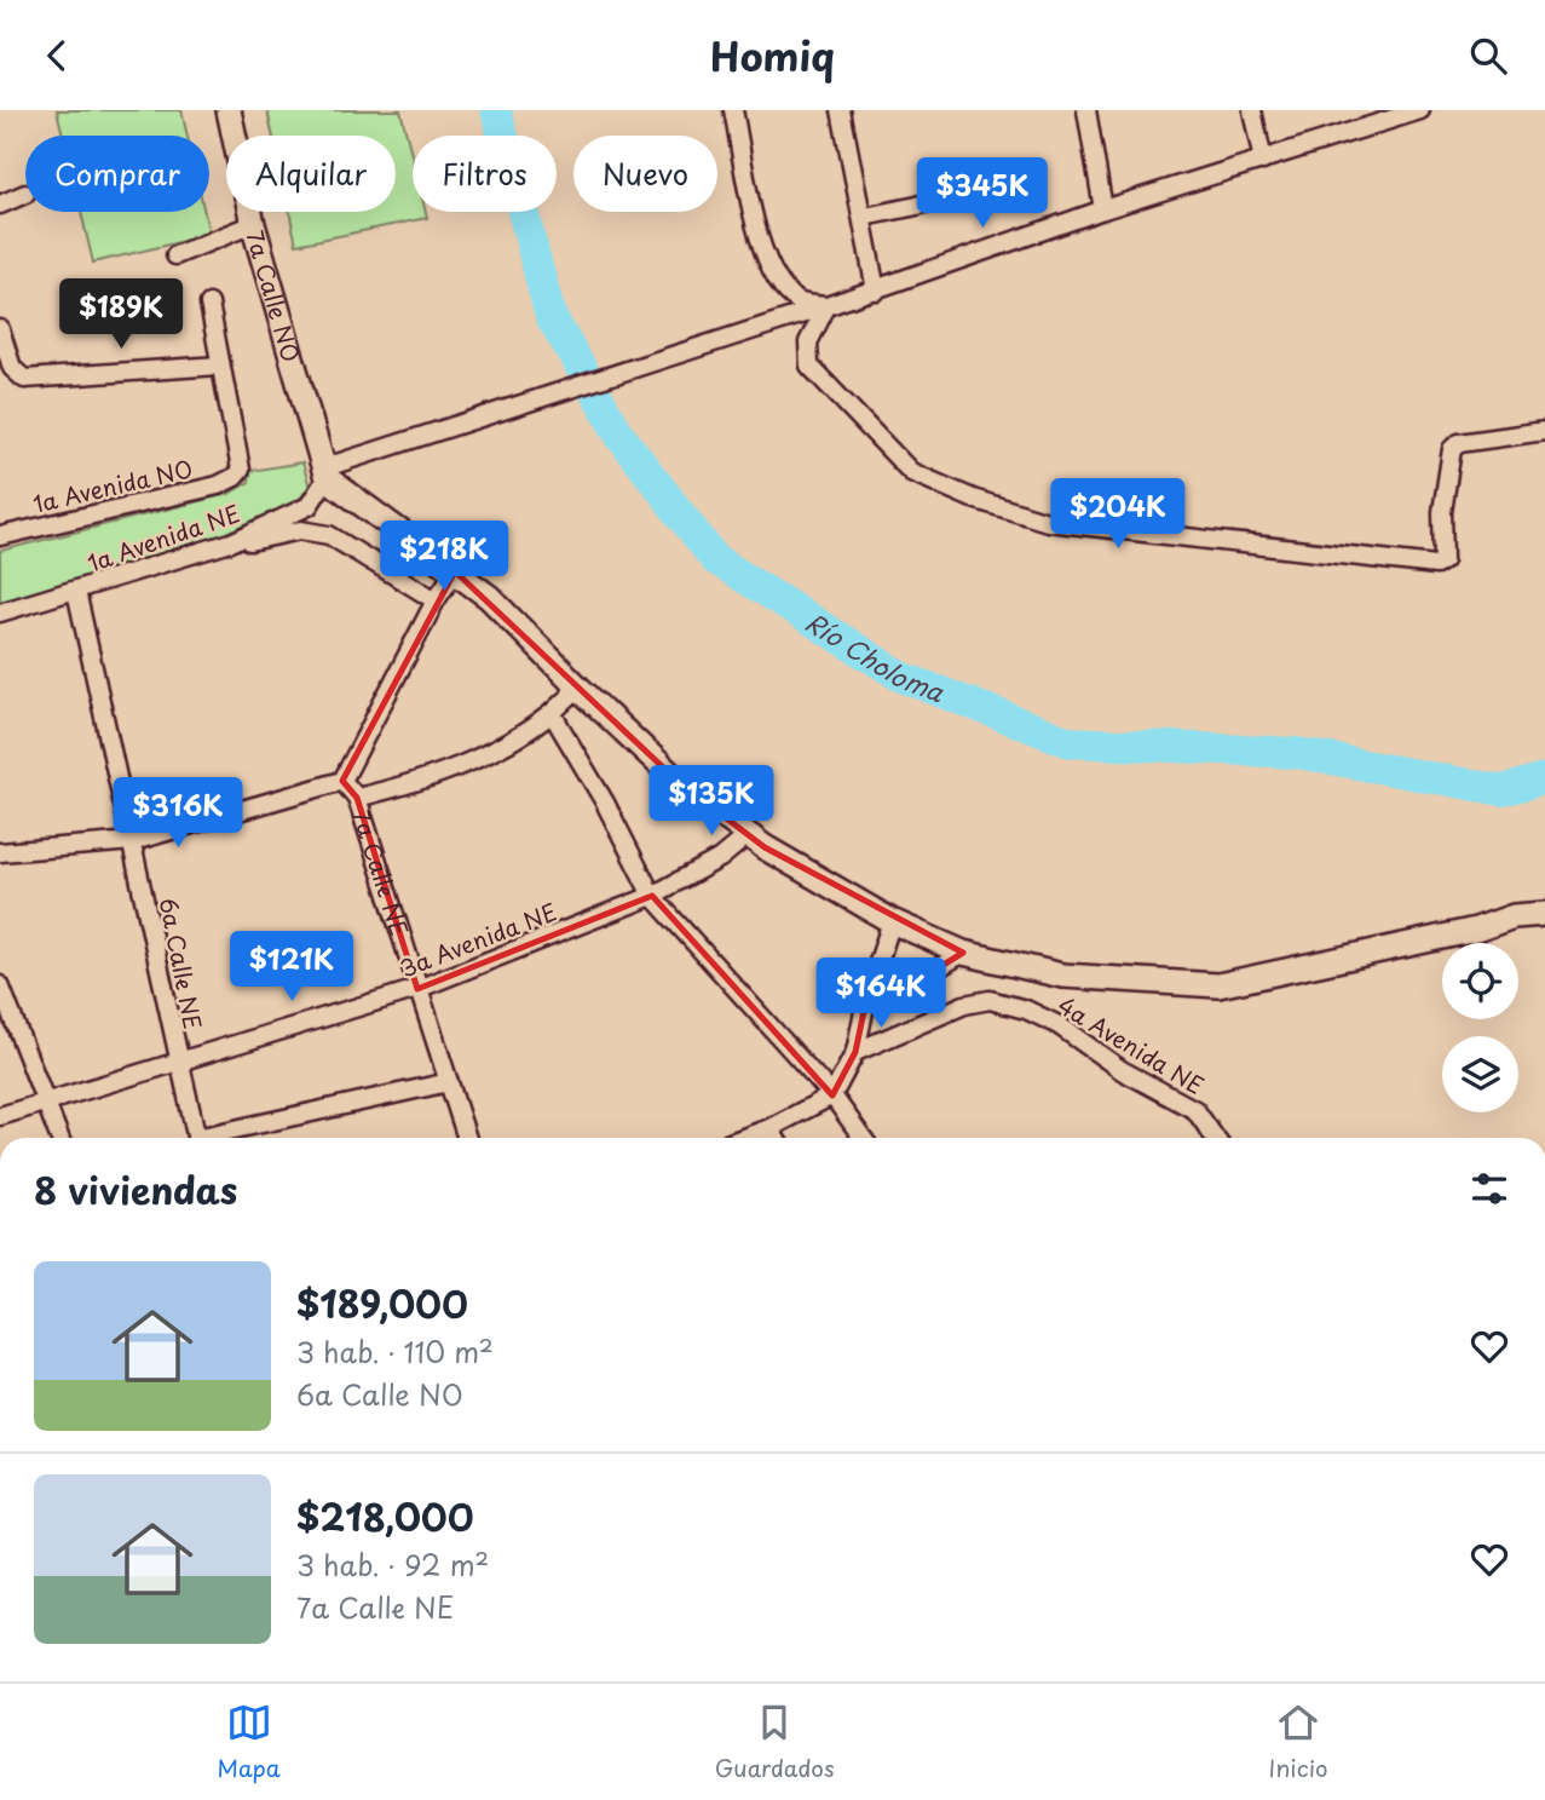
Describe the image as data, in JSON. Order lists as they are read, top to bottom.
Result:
{
  "streets": {
    "street": [
      "7a Calle NO",
      "1a Avenida NO",
      "1a Avenida NE",
      "7a Calle NE",
      "3a Avenida NE",
      "6a Calle NE",
      "4a Avenida NE"
    ]
  },
  "crossings": [
    ["7a Calle NO", "1a Avenida NE"],
    ["1a Avenida NE", "6a Calle NE"],
    ["7a Calle NE", "3a Avenida NE"],
    ["3a Avenida NE", "6a Calle NE"]
  ],
  "water": ["Río Choloma"],
  "page": {
    "header": "Homiq",
    "chip": [
      "Comprar",
      "Alquilar",
      "Filtros",
      "Nuevo"
    ],
    "price": [
      "$345K",
      "$189K",
      "$204K",
      "$218K",
      "$135K",
      "$316K",
      "$121K",
      "$164K"
    ],
    "heading": "8 viviendas",
    "list": [
      {
        "name": "$189,000",
        "note": "3 hab. · 110 m² · 6a Calle NO"
      },
      {
        "name": "$218,000",
        "note": "3 hab. · 92 m² · 7a Calle NE"
      }
    ],
    "tabs": ["Mapa", "Guardados", "Inicio"]
  }
}
